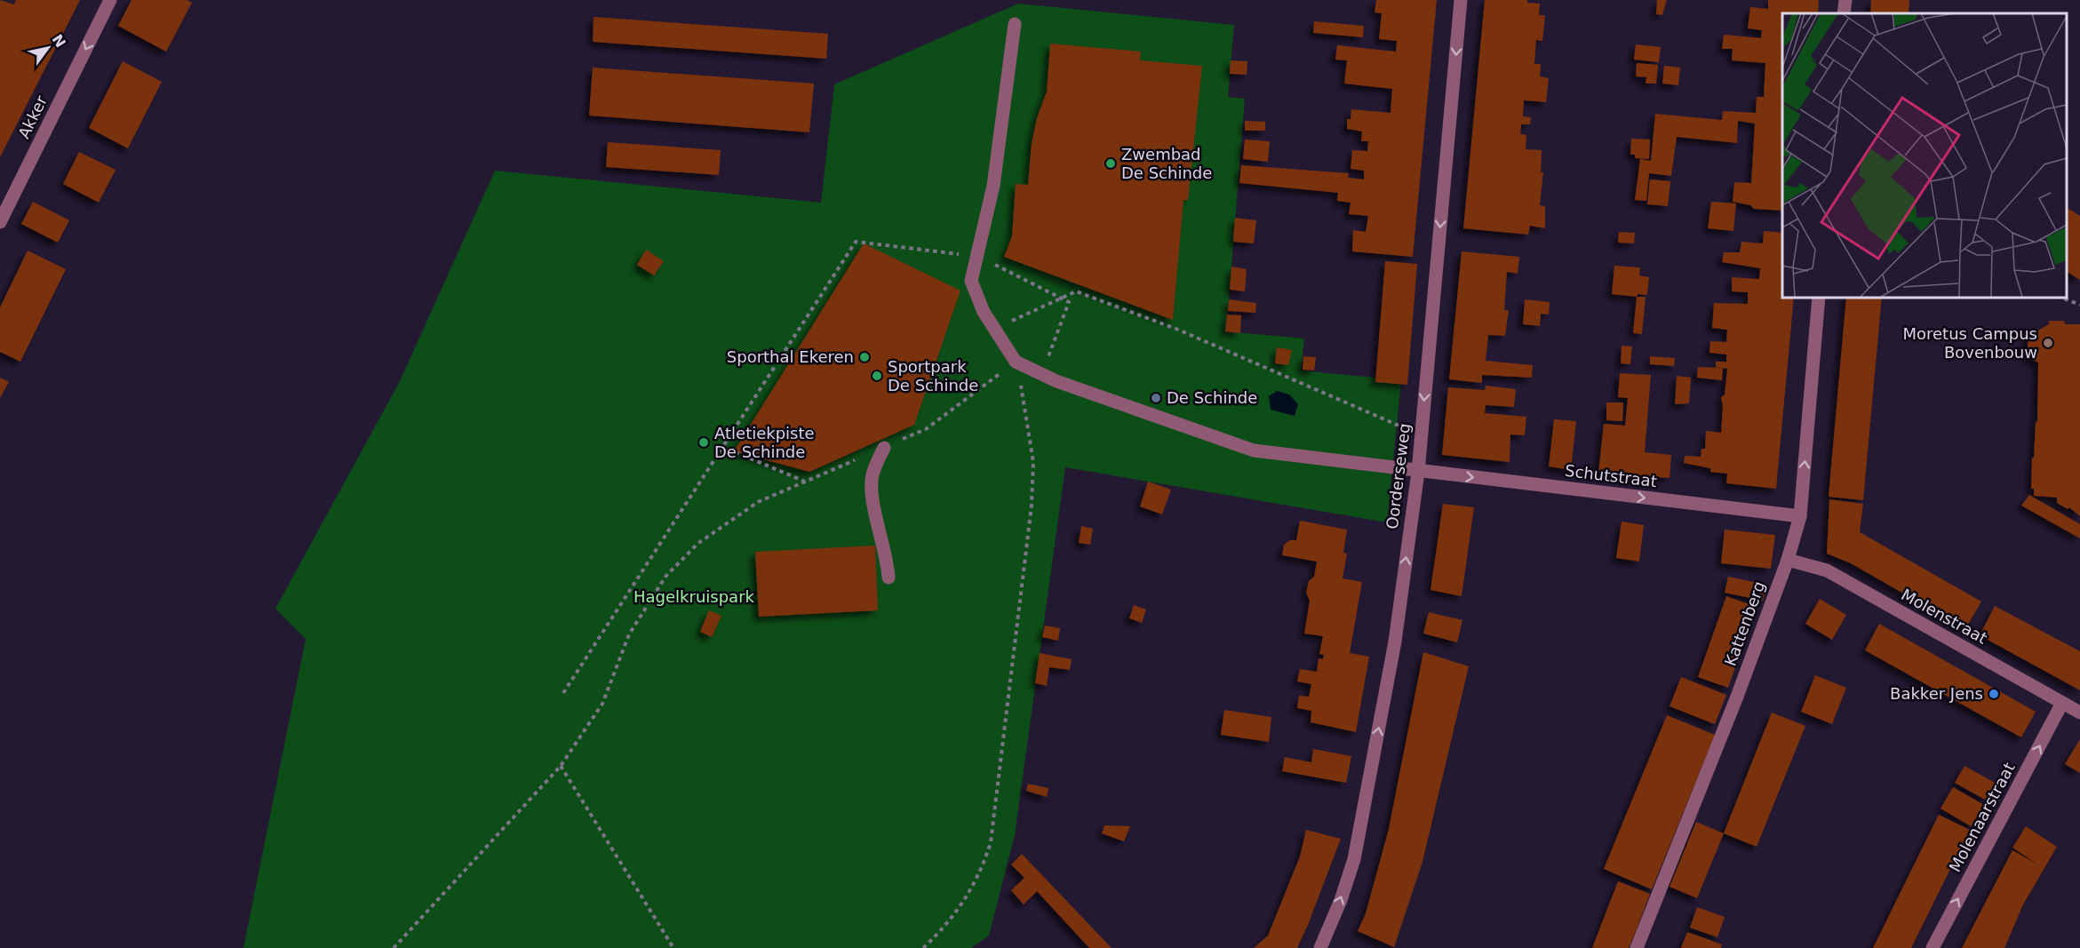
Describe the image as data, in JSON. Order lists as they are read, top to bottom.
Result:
{
  "streets": {
    "street": [
      "Akker",
      "Oorderseweg",
      "Schutstraat",
      "Molenstraat",
      "Kattenberg",
      "Molenaarstraat"
    ]
  },
  "crossings": [
    ["Oorderseweg", "Schutstraat"],
    ["Schutstraat", "Kattenberg"],
    ["Molenstraat", "Kattenberg"],
    ["Molenstraat", "Molenaarstraat"]
  ],
  "one_way": ["Akker", "Schutstraat", "Molenaarstraat"],
  "parks": ["Hagelkruispark"],
  "places": [
    "Zwembad De Schinde",
    "Moretus Campus Bovenbouw",
    "Sporthal Ekeren",
    "Sportpark De Schinde",
    "De Schinde",
    "Atletiekpiste De Schinde",
    "Bakker Jens"
  ],
  "north": "top right"
}
